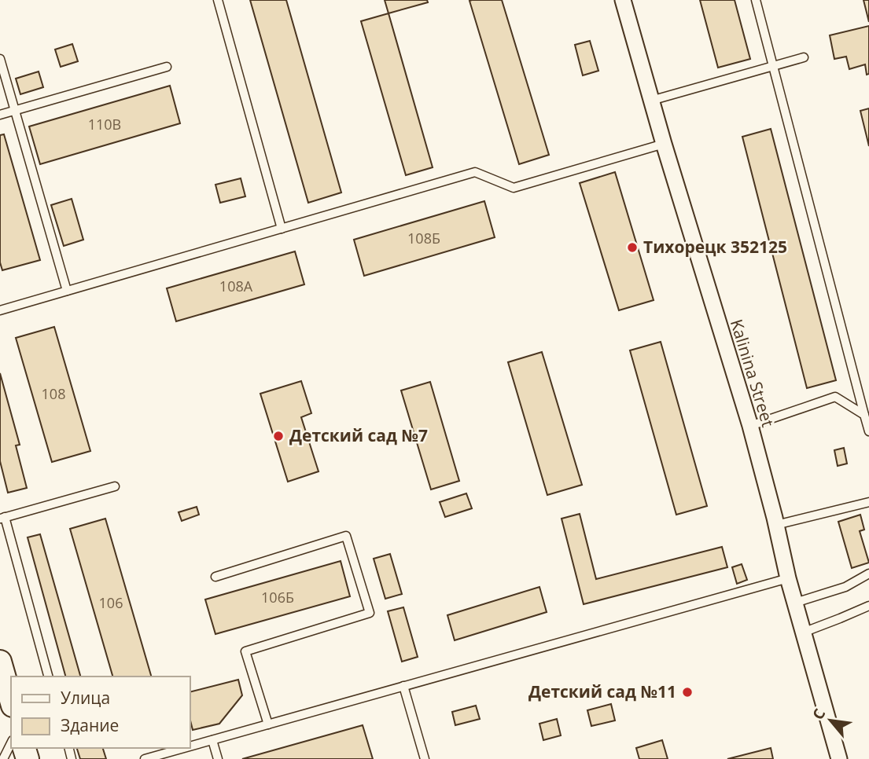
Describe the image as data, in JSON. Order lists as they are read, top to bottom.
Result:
{
  "streets": {
    "street": ["Kalinina Street"]
  },
  "places": ["Тихорецк 352125", "Детский сад №7", "Детский сад №11"],
  "house_numbers": [
    "110В",
    "108Б",
    "108А",
    "108",
    "106Б",
    "106"
  ],
  "legend": ["Улица", "Здание"],
  "north": "top left"
}
